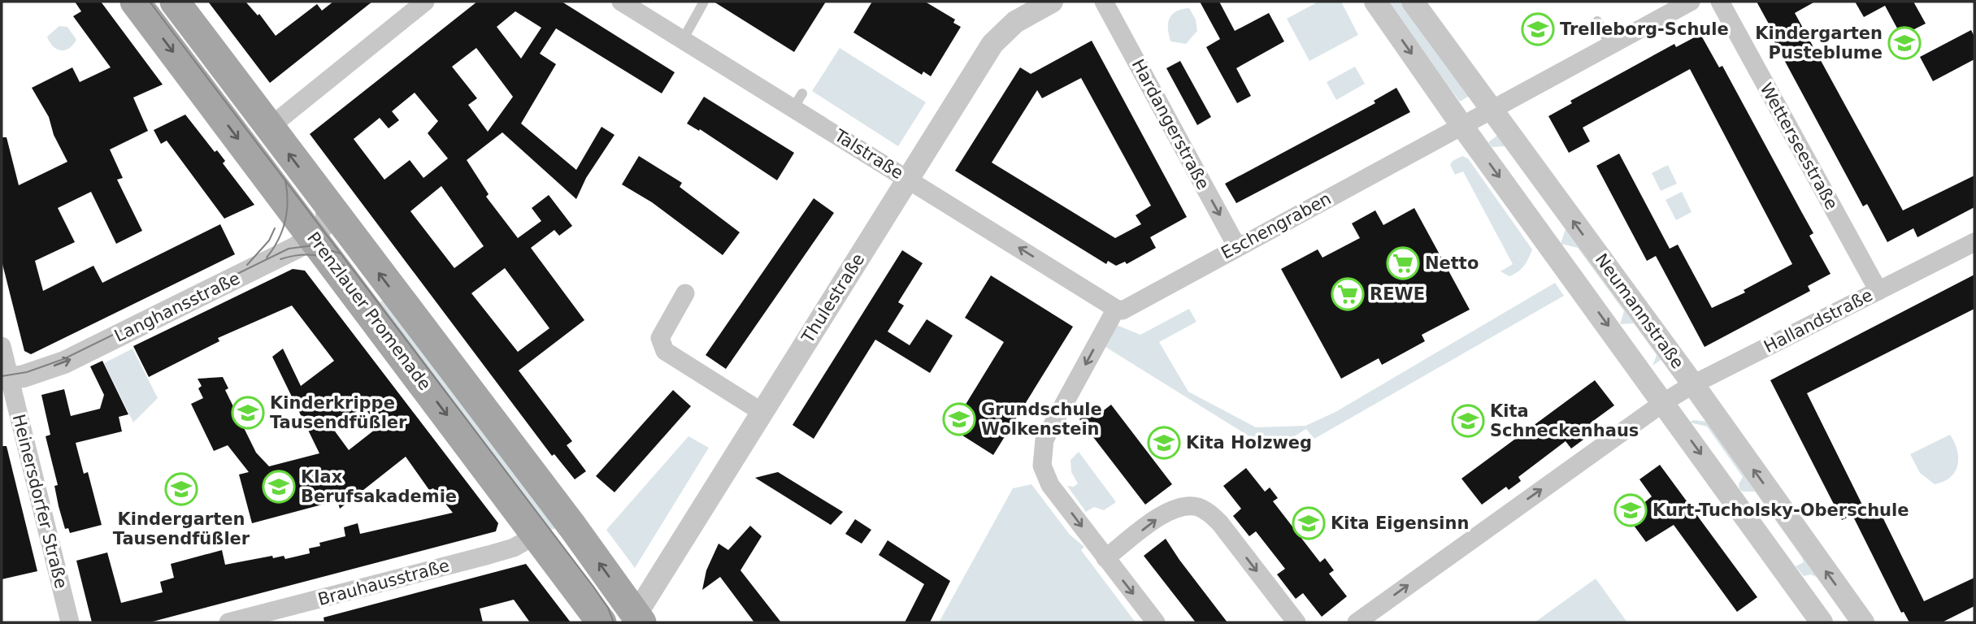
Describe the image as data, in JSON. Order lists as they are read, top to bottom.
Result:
{
  "streets": {
    "main road": ["Prenzlauer Promenade"],
    "street": [
      "Hardangerstraße",
      "Wetterseestraße",
      "Talstraße",
      "Eschengraben",
      "Thulestraße",
      "Langhansstraße",
      "Neumannstraße",
      "Hallandstraße",
      "Heinersdorfer Straße",
      "Brauhausstraße"
    ]
  },
  "crossings": [
    ["Hardangerstraße", "Eschengraben"],
    ["Wetterseestraße", "Hallandstraße"],
    ["Talstraße", "Eschengraben"],
    ["Talstraße", "Thulestraße"],
    ["Eschengraben", "Neumannstraße"],
    ["Thulestraße", "Prenzlauer Promenade"],
    ["Langhansstraße", "Prenzlauer Promenade"],
    ["Langhansstraße", "Heinersdorfer Straße"],
    ["Prenzlauer Promenade", "Brauhausstraße"],
    ["Neumannstraße", "Hallandstraße"]
  ],
  "one_way": ["Hardangerstraße", "Talstraße", "Langhansstraße"],
  "places": {
    "school or university": [
      "Trelleborg-Schule",
      "Kindergarten Pusteblume",
      "Kinderkrippe Tausendfüßler",
      "Grundschule Wolkenstein",
      "Kita Schneckenhaus",
      "Kita Holzweg",
      "Klax Berufsakademie",
      "Kindergarten Tausendfüßler",
      "Kurt-Tucholsky-Oberschule",
      "Kita Eigensinn"
    ],
    "supermarket": ["Netto", "REWE"]
  }
}
